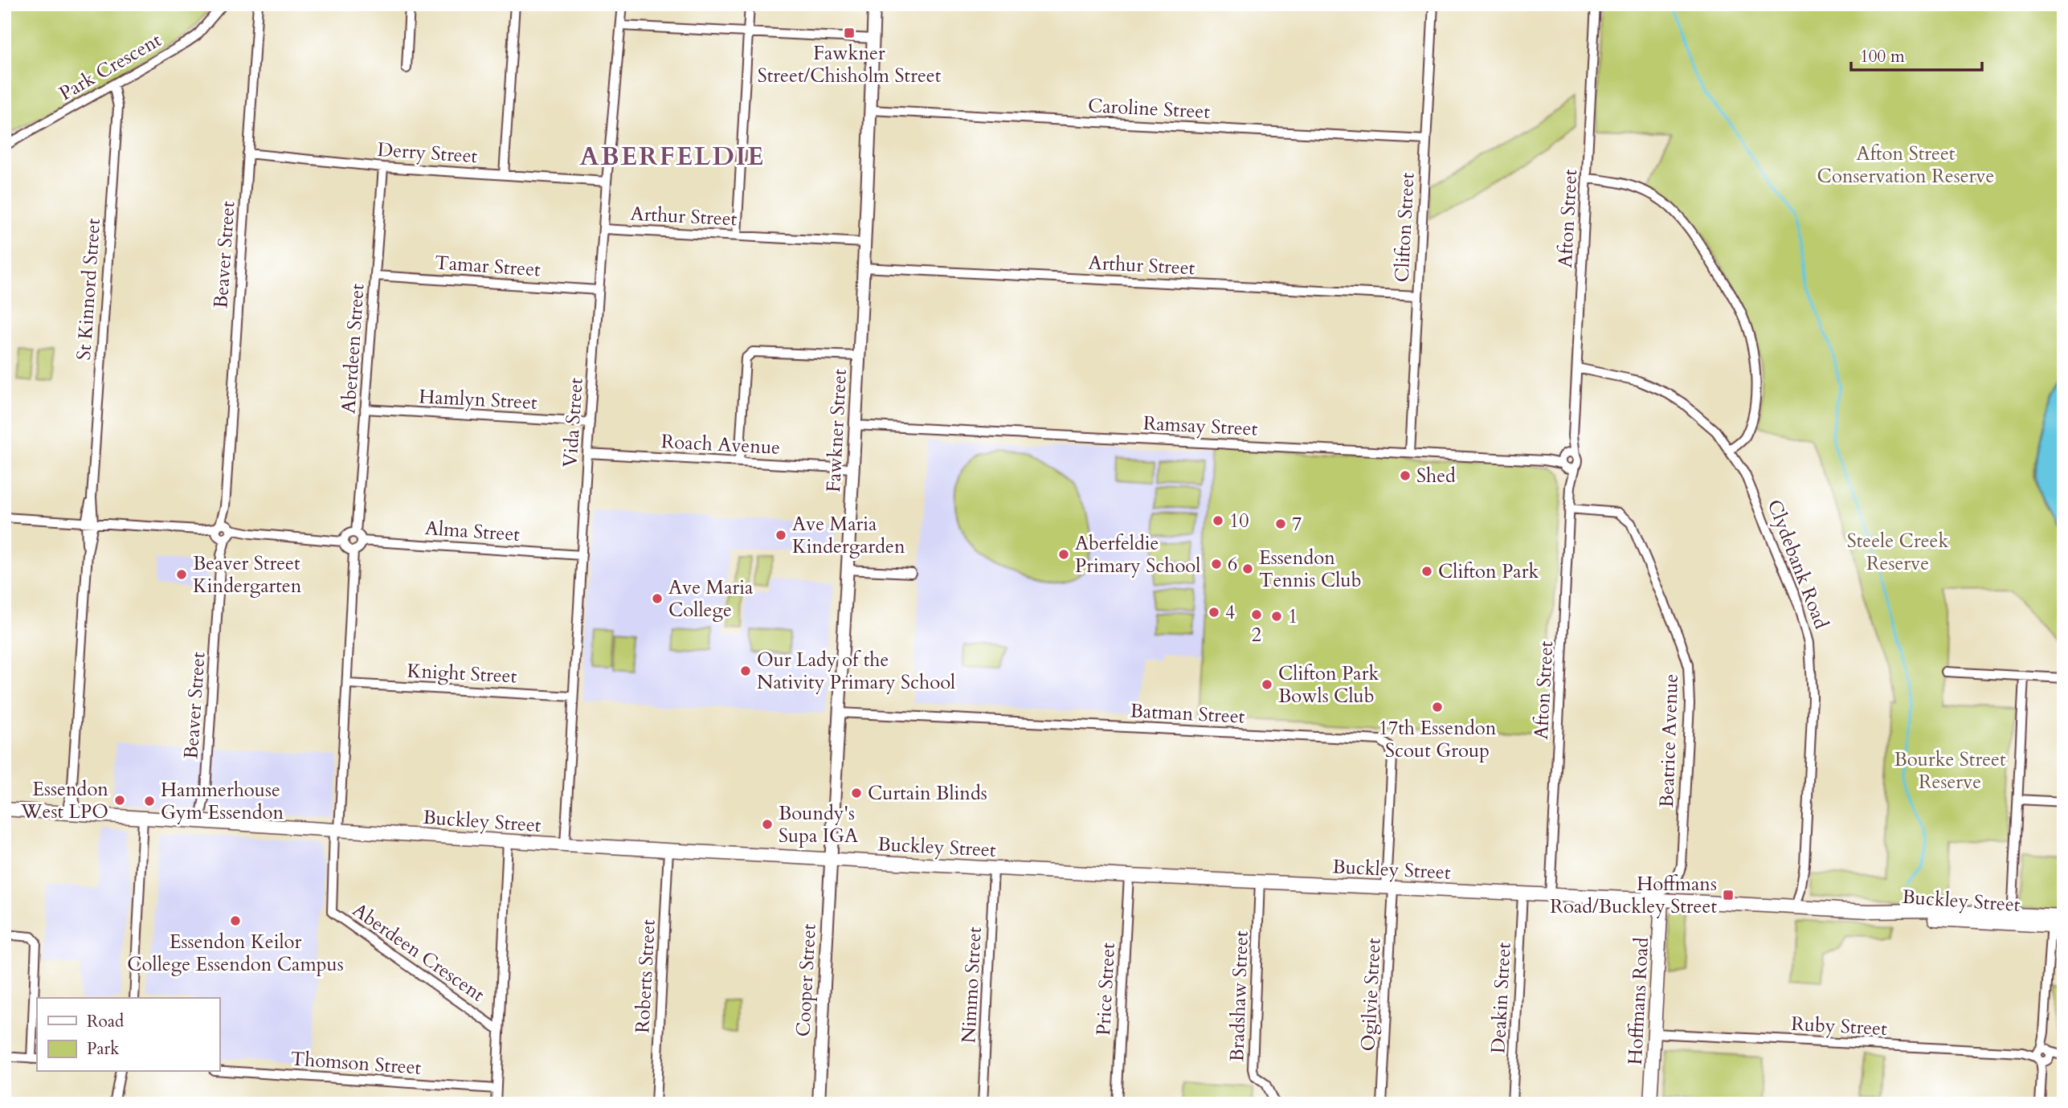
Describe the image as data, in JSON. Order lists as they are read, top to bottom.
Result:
{
  "streets": {
    "main road": ["Buckley Street", "Hoffmans Road"],
    "street": [
      "Park Crescent",
      "Caroline Street",
      "Derry Street",
      "Arthur Street",
      "Afton Street",
      "Clifton Street",
      "Beaver Street",
      "Tamar Street",
      "St Kinnord Street",
      "Aberdeen Street",
      "Hamlyn Street",
      "Vida Street",
      "Ramsay Street",
      "Fawkner Street",
      "Roach Avenue",
      "Alma Street",
      "Clydebank Road",
      "Knight Street",
      "Batman Street",
      "Beatrice Avenue",
      "Aberdeen Crescent",
      "Roberts Street",
      "Cooper Street",
      "Nimmo Street",
      "Price Street",
      "Ogilvie Street",
      "Bradshaw Street",
      "Deakin Street",
      "Ruby Street",
      "Thomson Street"
    ]
  },
  "crossings": [
    ["Park Crescent", "St Kinnord Street"],
    ["Caroline Street", "Clifton Street"],
    ["Caroline Street", "Fawkner Street"],
    ["Derry Street", "Beaver Street"],
    ["Derry Street", "Aberdeen Street"],
    ["Derry Street", "Vida Street"],
    ["Arthur Street", "Clifton Street"],
    ["Arthur Street", "Vida Street"],
    ["Arthur Street", "Fawkner Street"],
    ["Afton Street", "Ramsay Street"],
    ["Afton Street", "Clydebank Road"],
    ["Afton Street", "Beatrice Avenue"],
    ["Afton Street", "Buckley Street"],
    ["Clifton Street", "Ramsay Street"],
    ["Beaver Street", "Buckley Street"],
    ["Tamar Street", "Aberdeen Street"],
    ["Tamar Street", "Vida Street"],
    ["St Kinnord Street", "Buckley Street"],
    ["Aberdeen Street", "Hamlyn Street"],
    ["Aberdeen Street", "Alma Street"],
    ["Hamlyn Street", "Vida Street"],
    ["Vida Street", "Roach Avenue"],
    ["Vida Street", "Alma Street"],
    ["Vida Street", "Knight Street"],
    ["Vida Street", "Buckley Street"],
    ["Ramsay Street", "Fawkner Street"],
    ["Fawkner Street", "Roach Avenue"],
    ["Fawkner Street", "Batman Street"],
    ["Fawkner Street", "Buckley Street"],
    ["Fawkner Street", "Cooper Street"],
    ["Clydebank Road", "Buckley Street"],
    ["Batman Street", "Buckley Street"],
    ["Batman Street", "Ogilvie Street"],
    ["Beatrice Avenue", "Buckley Street"],
    ["Buckley Street", "Aberdeen Crescent"],
    ["Buckley Street", "Roberts Street"],
    ["Buckley Street", "Cooper Street"],
    ["Buckley Street", "Nimmo Street"],
    ["Buckley Street", "Price Street"],
    ["Buckley Street", "Ogilvie Street"],
    ["Buckley Street", "Bradshaw Street"],
    ["Buckley Street", "Deakin Street"],
    ["Buckley Street", "Hoffmans Road"],
    ["Hoffmans Road", "Ruby Street"]
  ],
  "districts": ["ABERFELDIE"],
  "parks": ["Afton Street Conservation Reserve", "Steele Creek Reserve", "Bourke Street Reserve"],
  "places": {
    "transit": ["Fawkner Street/Chisholm Street", "Hoffmans Road/Buckley Street"],
    "other": [
      "Shed",
      "10",
      "7",
      "Ave Maria Kindergarden",
      "Aberfeldie Primary School",
      "6",
      "Essendon Tennis Club",
      "Clifton Park",
      "Beaver Street Kindergarten",
      "Ave Maria College",
      "4",
      "2",
      "1",
      "Our Lady of the Nativity Primary School",
      "Clifton Park Bowls Club",
      "17th Essendon Scout Group",
      "Curtain Blinds",
      "Essendon West LPO",
      "Hammerhouse Gym Essendon",
      "Boundy's Supa IGA",
      "Essendon Keilor College Essendon Campus"
    ]
  },
  "legend": ["Road", "Park"],
  "scale_bar": "100 m"
}
